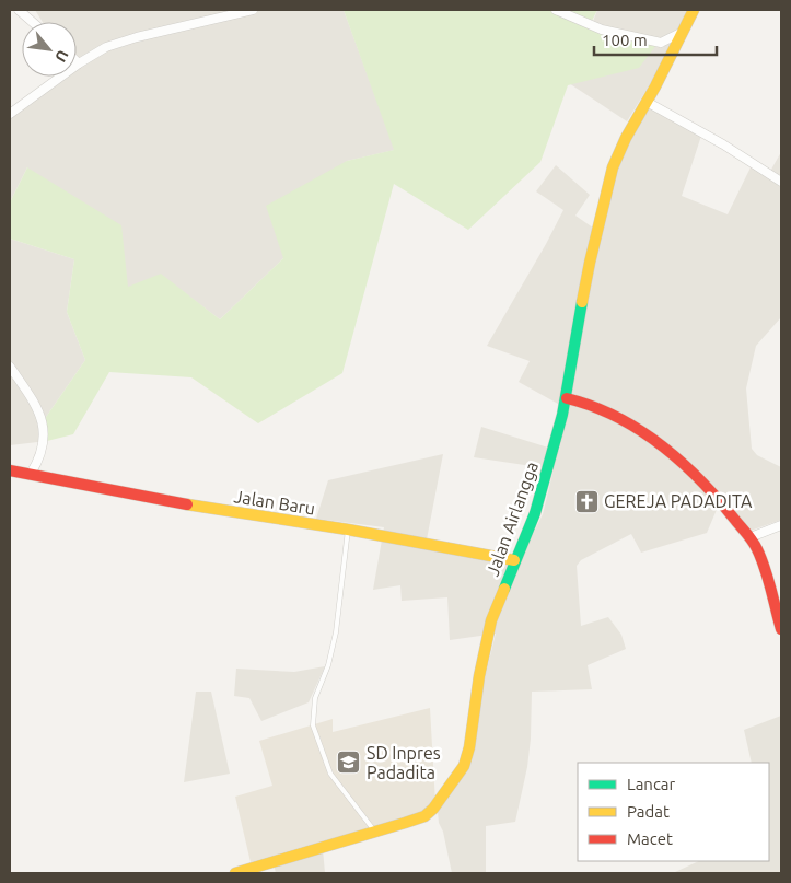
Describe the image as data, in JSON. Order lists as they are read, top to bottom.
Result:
{
  "streets": {
    "street": ["Jalan Baru", "Jalan Airlangga"]
  },
  "crossings": [
    ["Jalan Baru", "Jalan Airlangga"]
  ],
  "places": {
    "church": ["GEREJA PADADITA"],
    "school or university": ["SD Inpres Padadita"]
  },
  "legend": ["Lancar", "Padat", "Macet"],
  "scale_bar": "100 m",
  "north": "bottom right"
}
